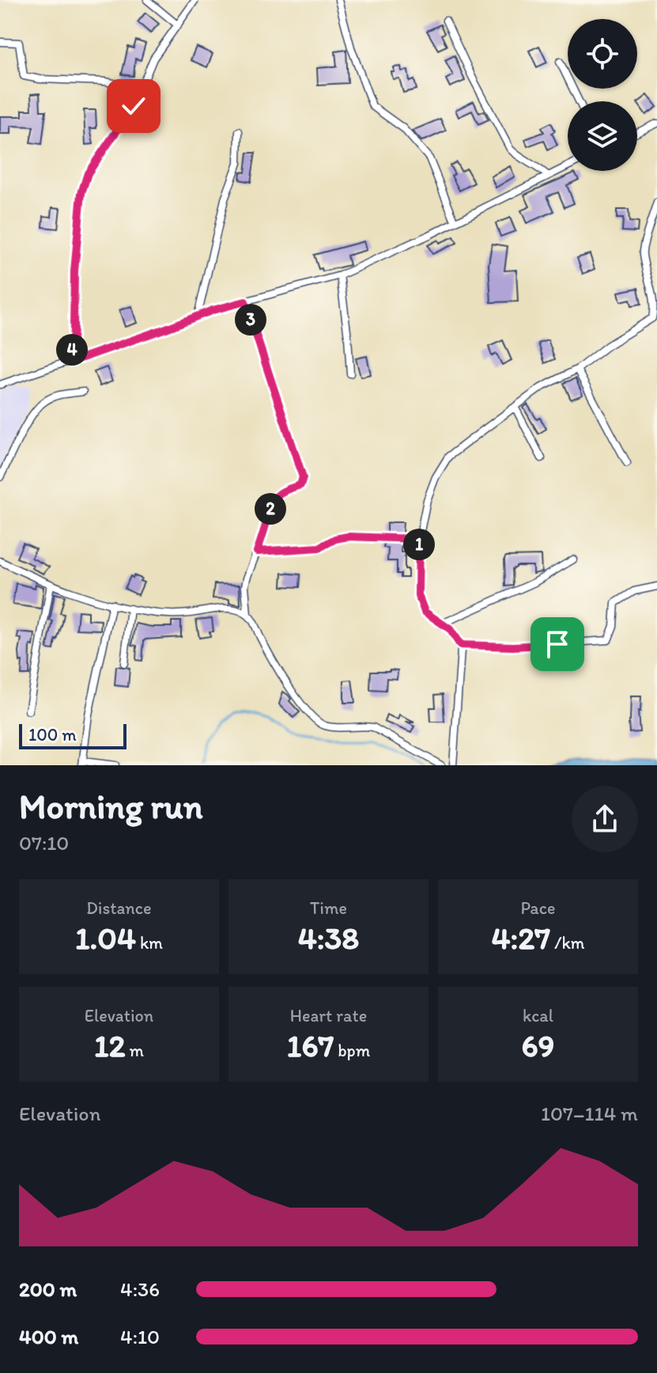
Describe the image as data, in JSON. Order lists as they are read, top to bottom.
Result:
{
  "scale_bar": "100 m",
  "page": {
    "pins": [
      "3",
      "4",
      "2",
      "1"
    ],
    "scale": "100 m",
    "heading": ["Morning run", "07:10"],
    "stats": [
      ["Distance", "1.04 km"],
      ["Time", "4:38"],
      ["Pace", "4:27 /km"],
      ["Elevation", "12 m"],
      ["Heart rate", "167 bpm"],
      ["kcal", "69"]
    ],
    "chart": ["Elevation", "107–114 m"],
    "list": [
      {
        "name": "200 m",
        "note": "4:36"
      },
      {
        "name": "400 m",
        "note": "4:10"
      }
    ]
  }
}
